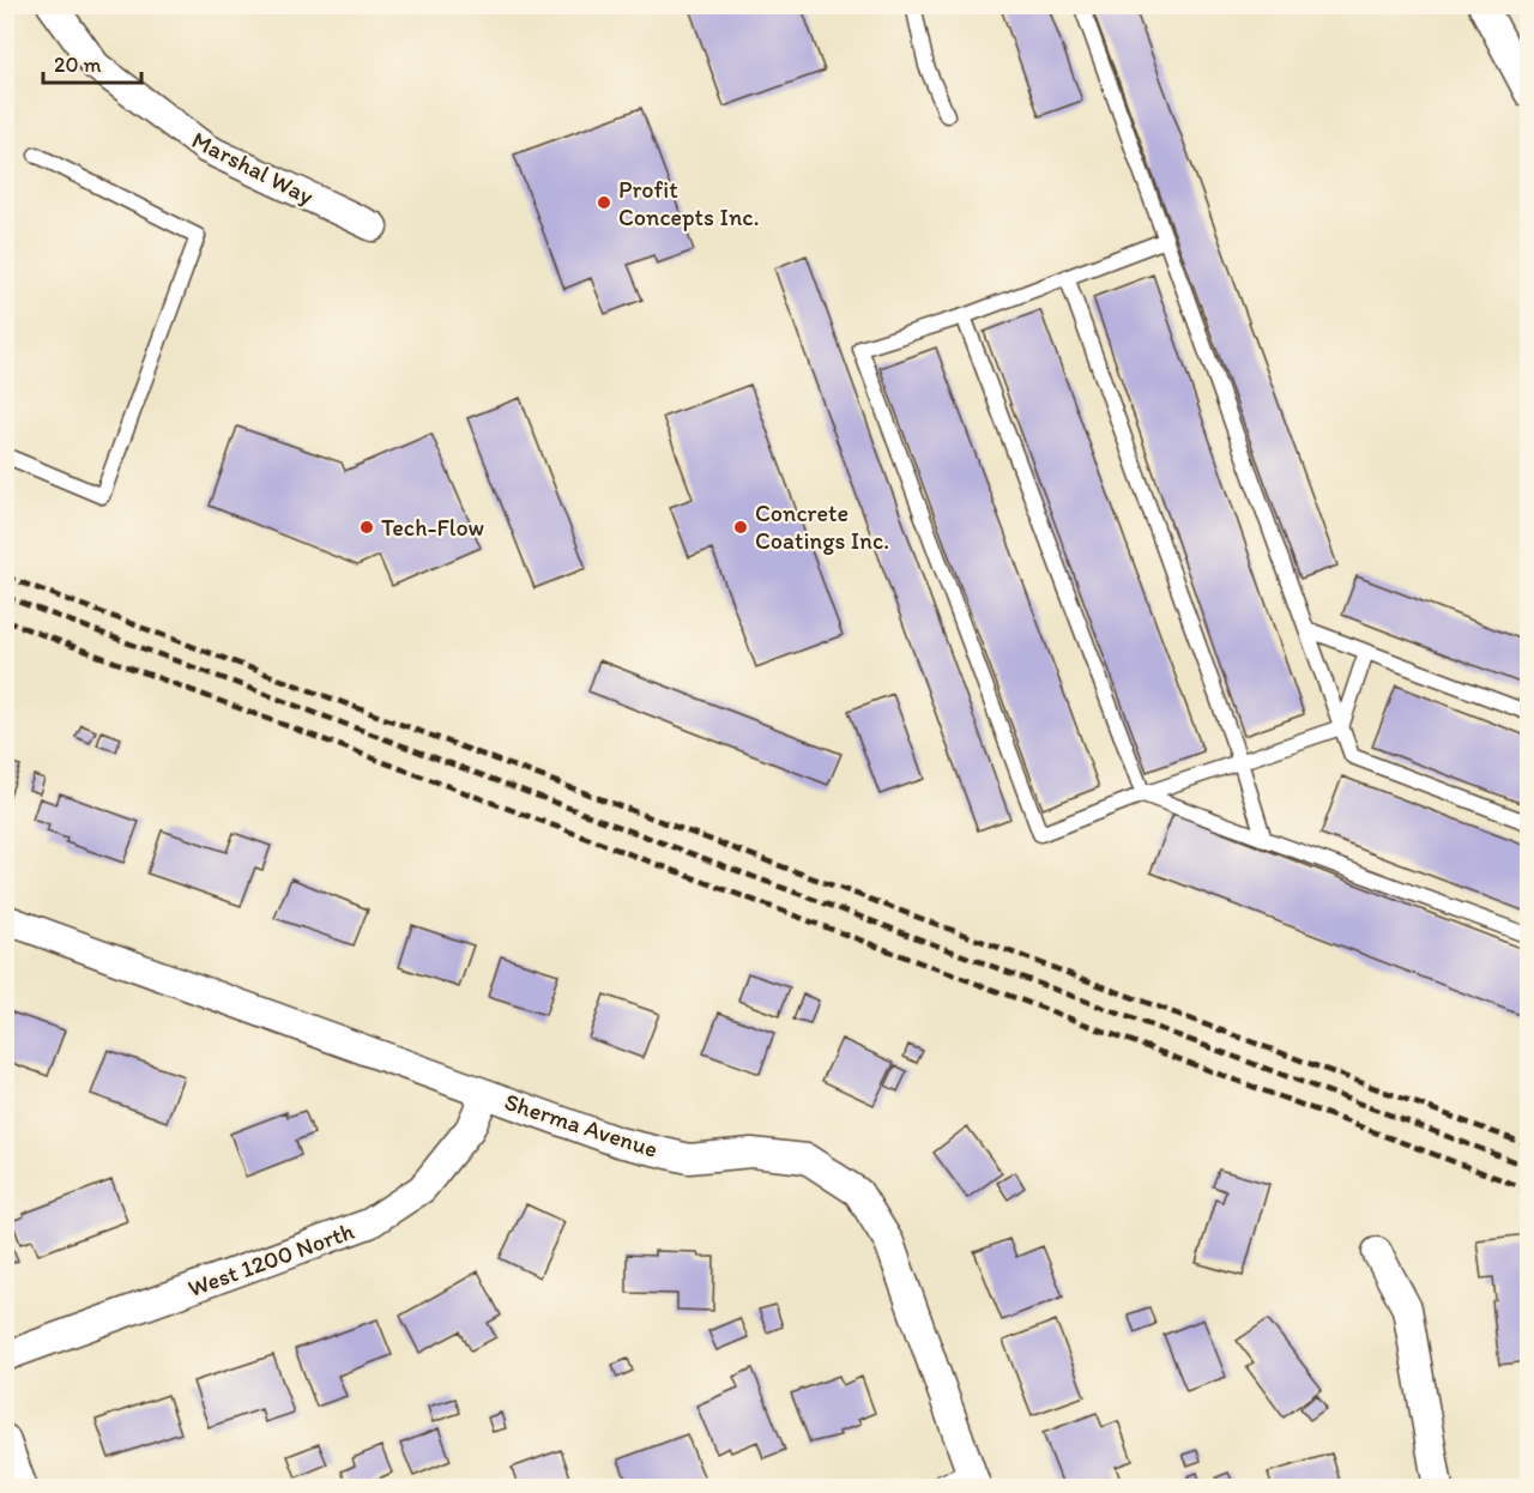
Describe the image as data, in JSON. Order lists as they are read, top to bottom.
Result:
{
  "streets": {
    "street": ["Marshal Way", "Sherma Avenue", "West 1200 North"]
  },
  "crossings": [
    ["Sherma Avenue", "West 1200 North"]
  ],
  "places": ["Profit Concepts Inc.", "Tech-Flow", "Concrete Coatings Inc."],
  "scale_bar": "20 m"
}
